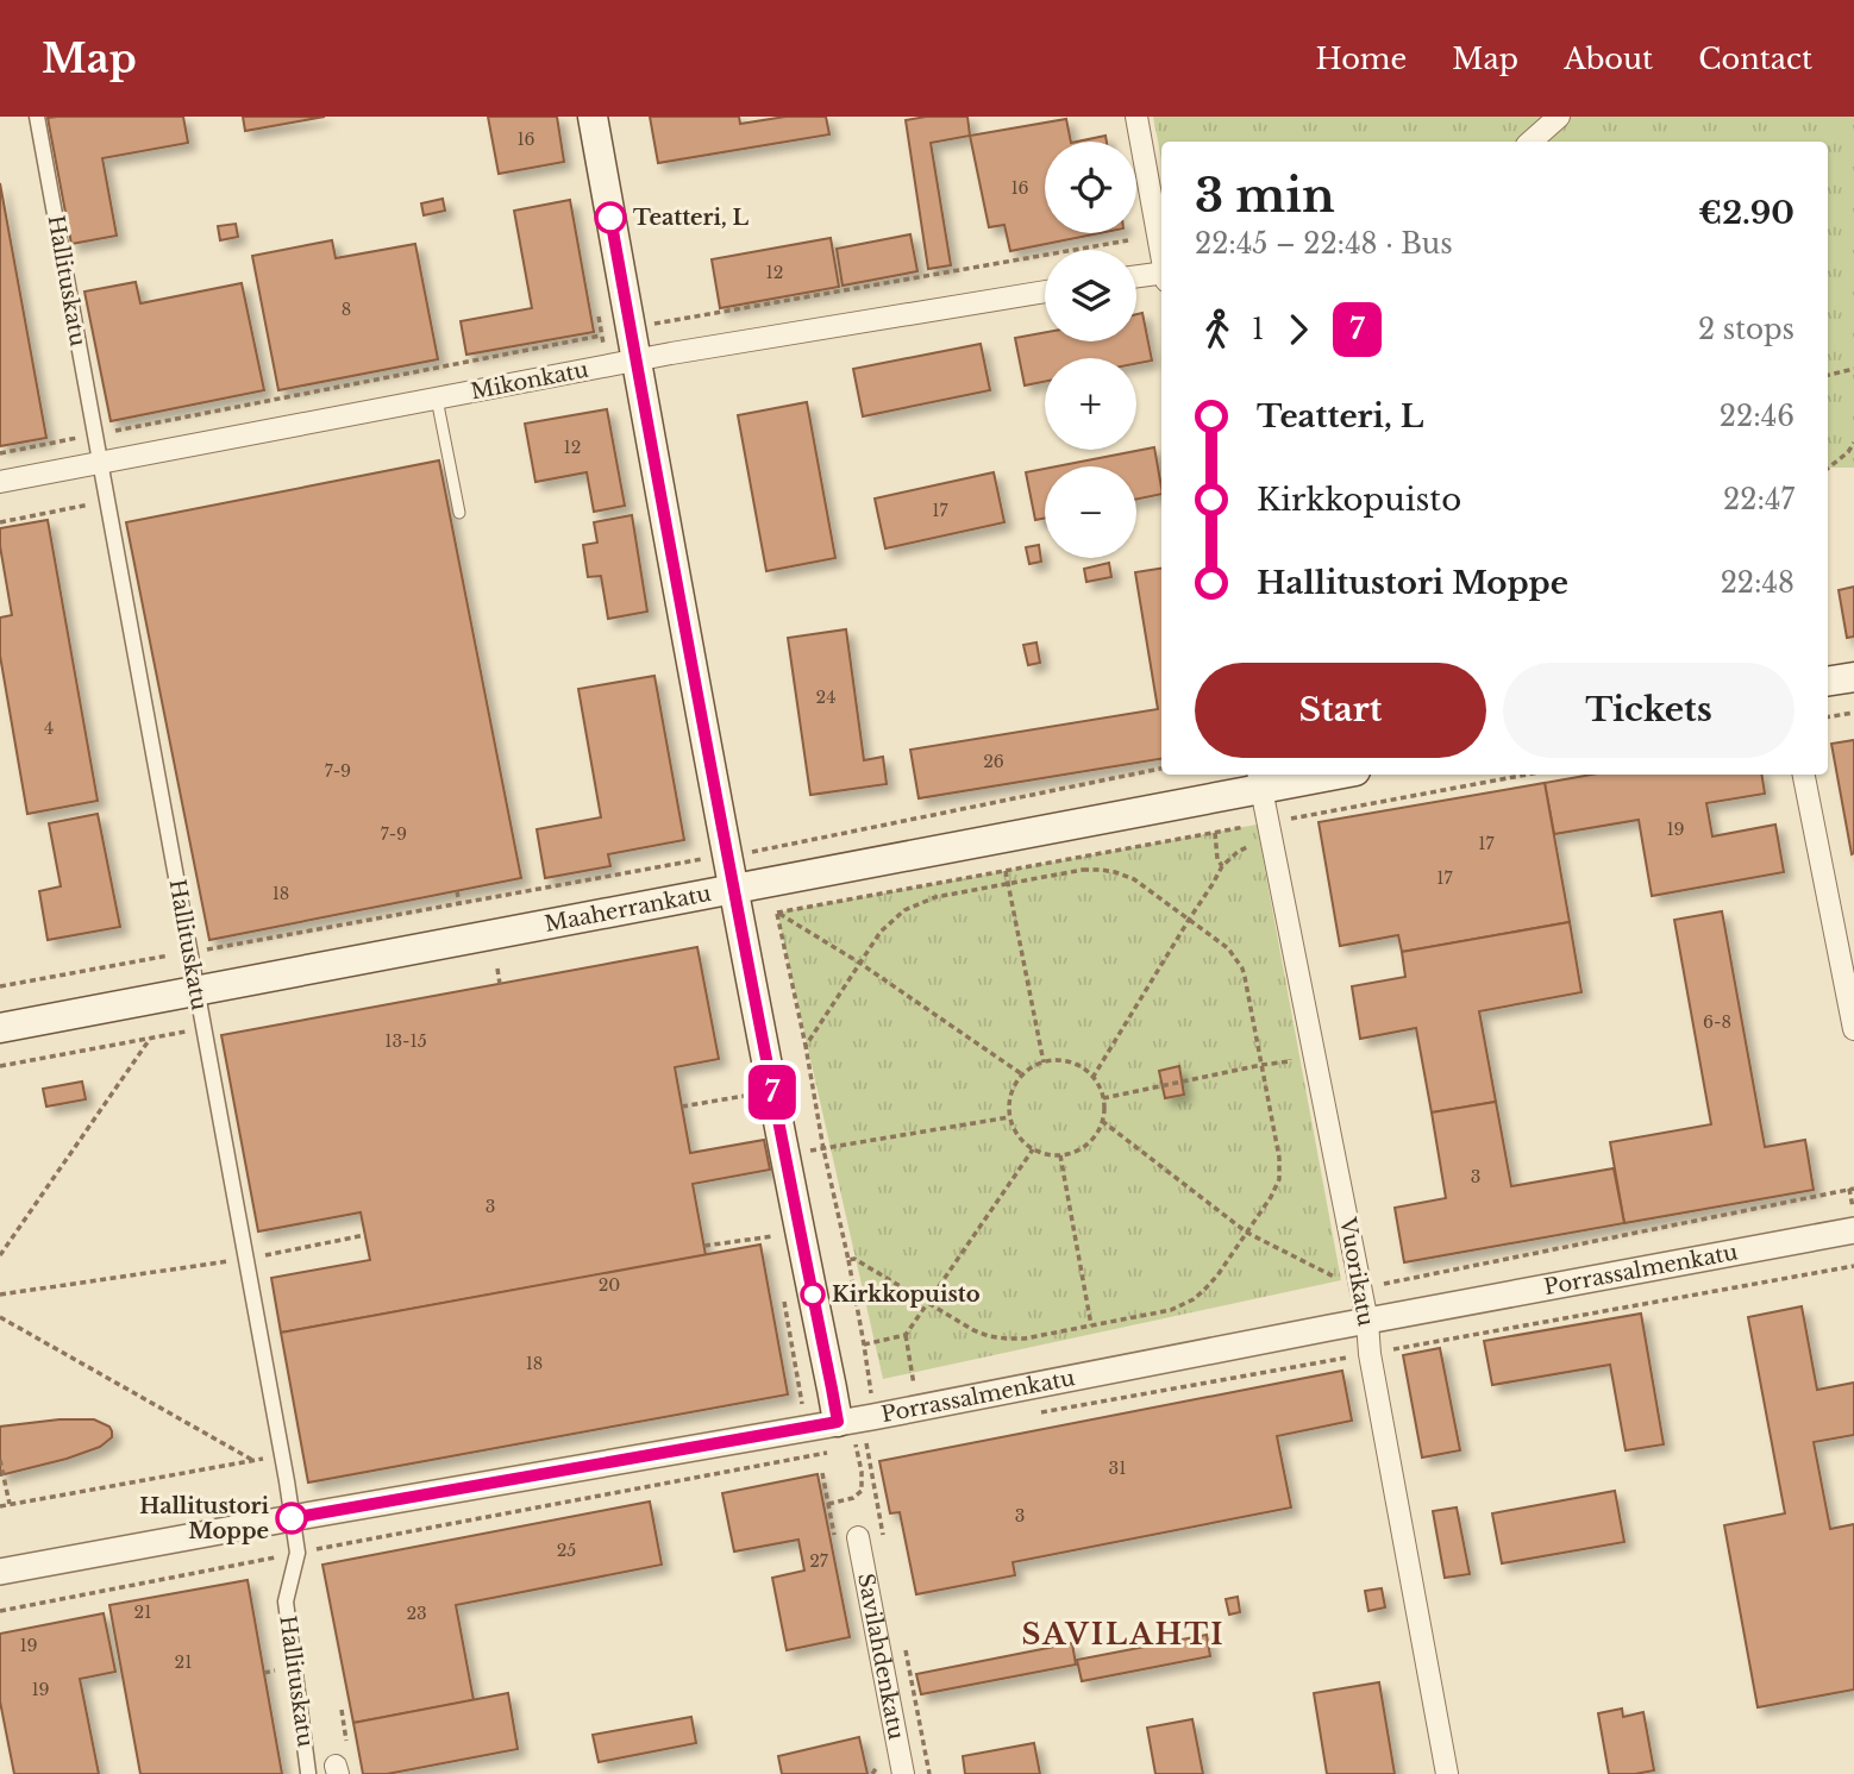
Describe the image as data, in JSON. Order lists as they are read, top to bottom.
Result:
{
  "streets": {
    "main road": ["Maaherrankatu"],
    "street": [
      "Hallituskatu",
      "Mikonkatu",
      "Porrassalmenkatu",
      "Vuorikatu",
      "Savilahdenkatu"
    ]
  },
  "crossings": [
    ["Hallituskatu", "Mikonkatu"],
    ["Hallituskatu", "Maaherrankatu"],
    ["Hallituskatu", "Porrassalmenkatu"],
    ["Maaherrankatu", "Vuorikatu"],
    ["Porrassalmenkatu", "Vuorikatu"]
  ],
  "districts": ["SAVILAHTI"],
  "places": ["Teatteri, L", "Kirkkopuisto", "Hallitustori Moppe"],
  "lines": ["bus line 7"],
  "house_numbers": [
    "16",
    "16",
    "12",
    "8",
    "12",
    "17",
    "24",
    "4",
    "26",
    "7-9",
    "19",
    "7-9",
    "17",
    "17",
    "18",
    "6-8",
    "13-15",
    "3",
    "3",
    "20",
    "18",
    "31",
    "3",
    "25",
    "27",
    "21",
    "23",
    "19",
    "21",
    "19"
  ],
  "page": {
    "header": "Map",
    "nav": [
      "Home",
      "Map",
      "About",
      "Contact"
    ],
    "on_map": "7",
    "map_buttons": ["+", "−"],
    "heading": ["3 min", "22:45 – 22:48 · Bus", "€2.90"],
    "legs": ["1", "7", "2 stops"],
    "list": [
      {
        "name": "Teatteri, L",
        "value": "22:46"
      },
      {
        "name": "Kirkkopuisto",
        "value": "22:47"
      },
      {
        "name": "Hallitustori Moppe",
        "value": "22:48"
      }
    ],
    "buttons": ["Start", "Tickets"]
  }
}
